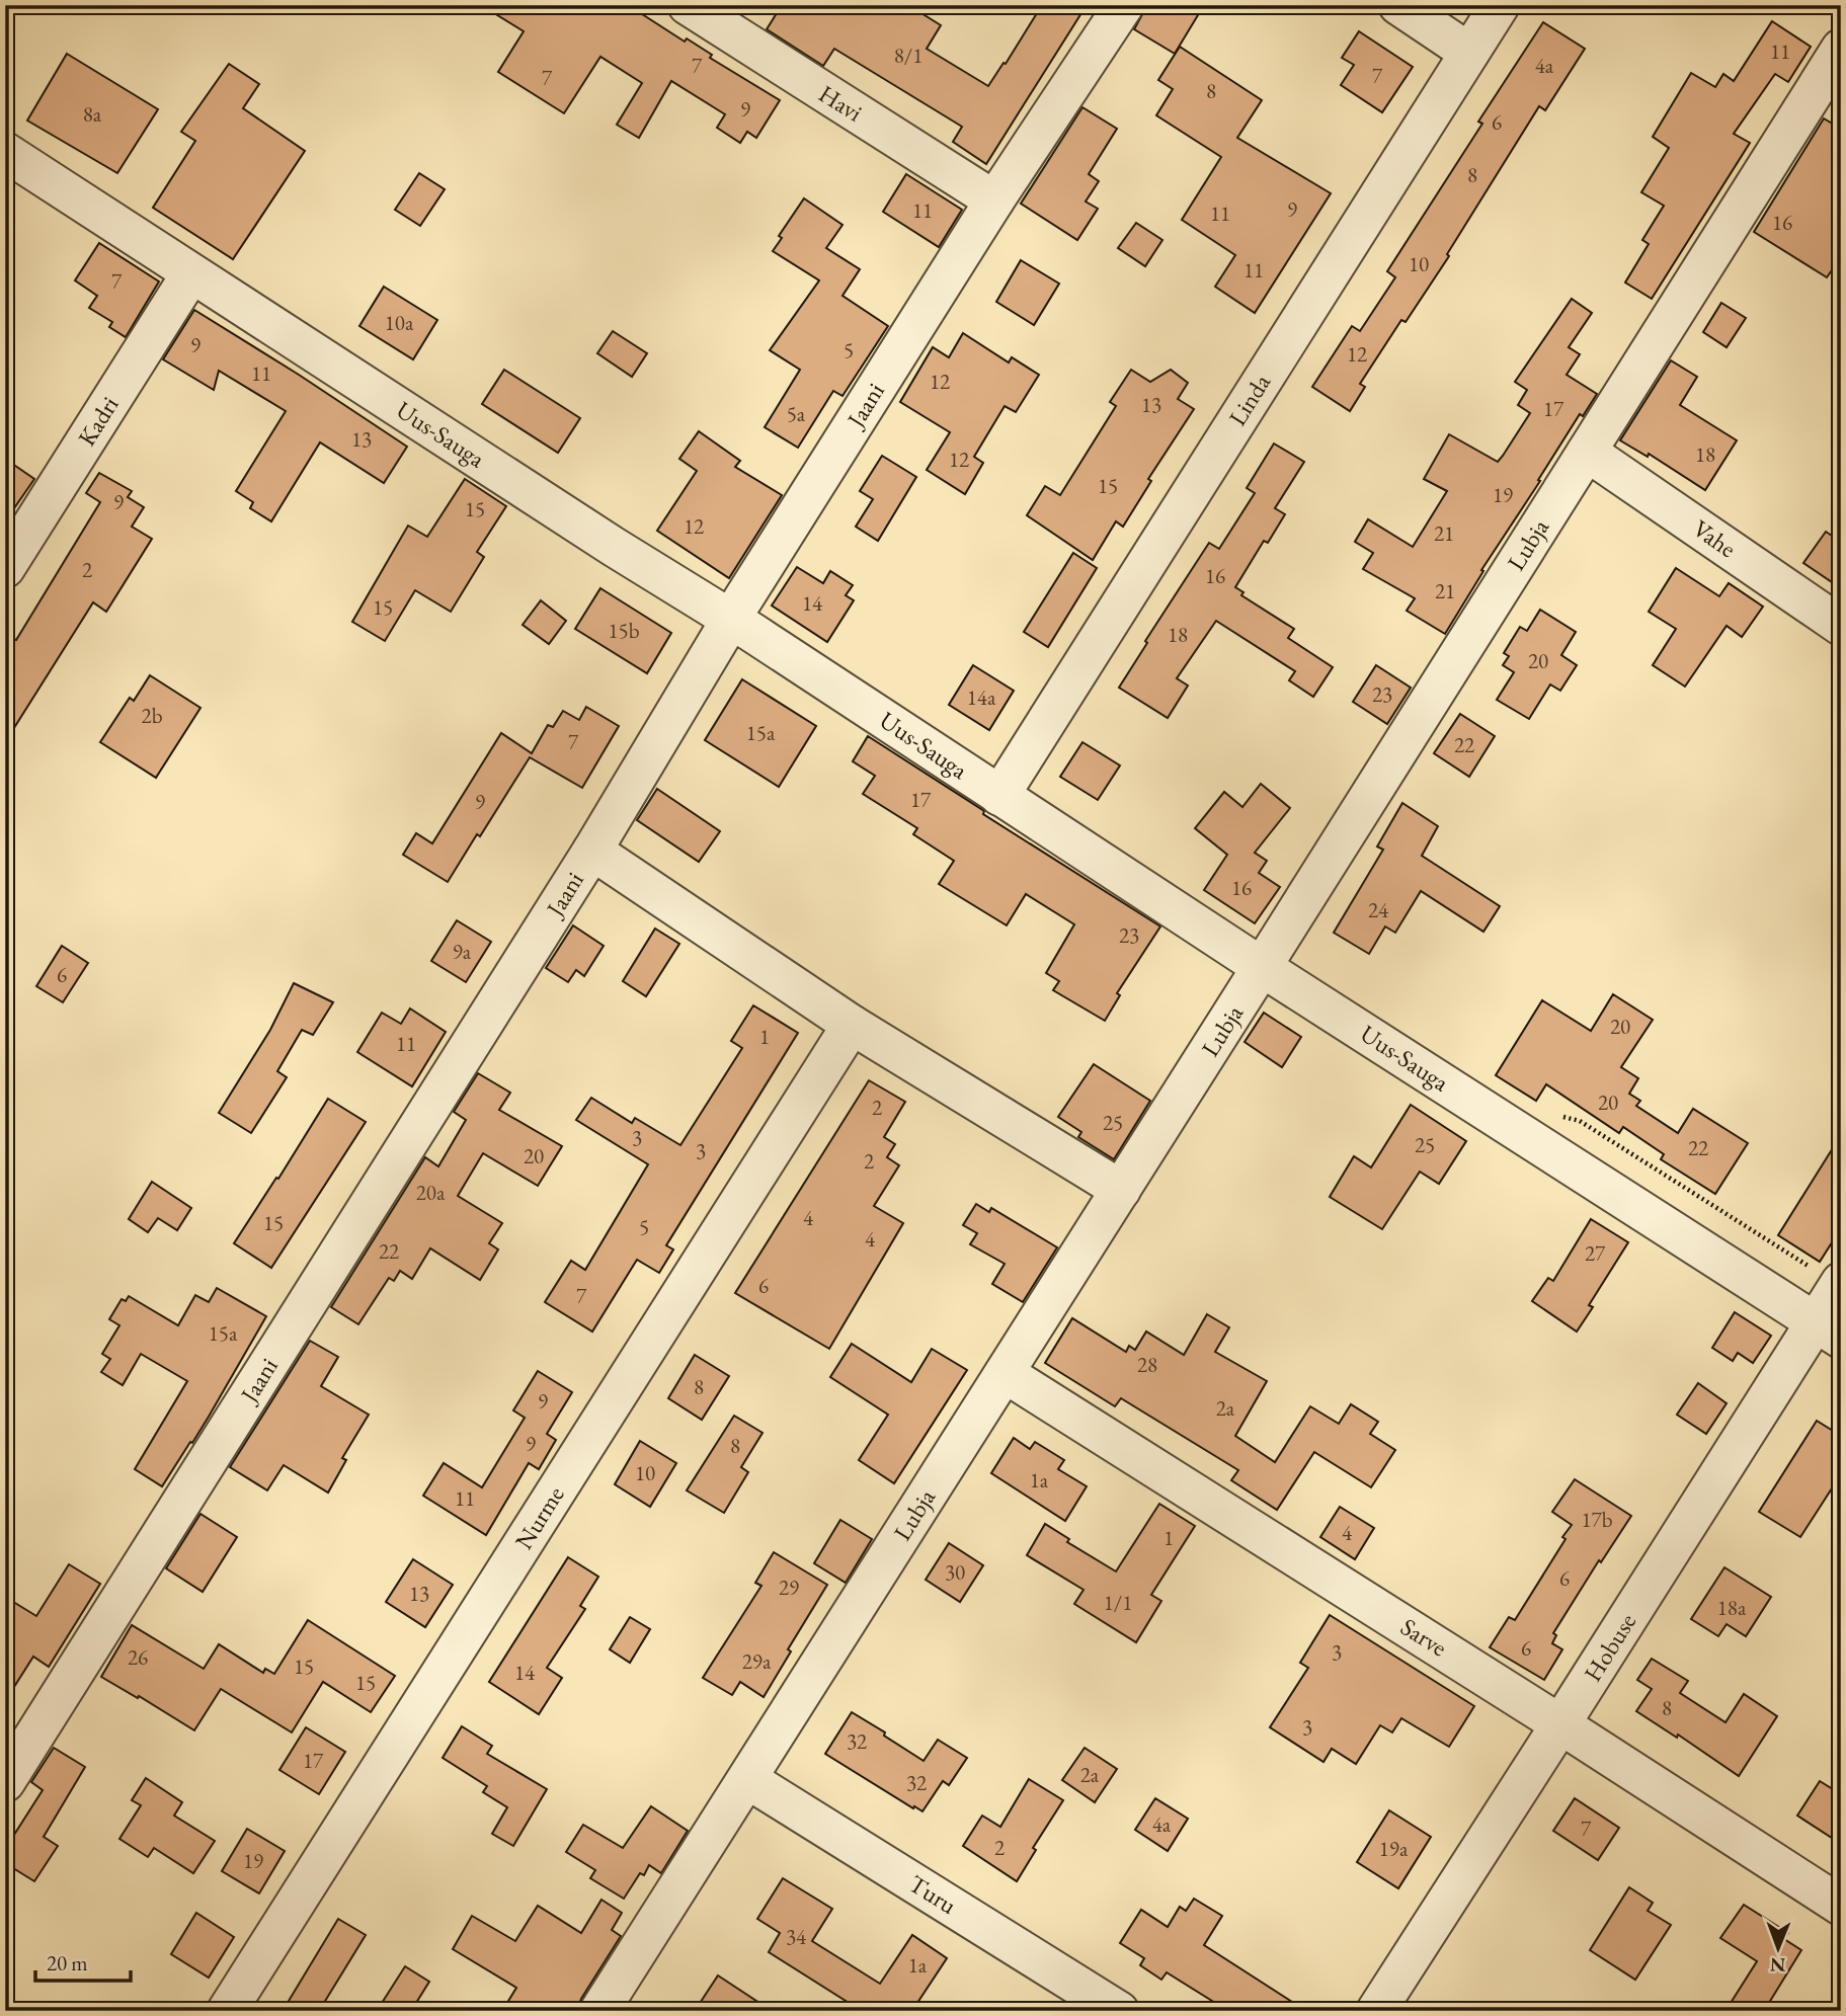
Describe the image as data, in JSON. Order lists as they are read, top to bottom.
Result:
{
  "streets": {
    "street": [
      "Havi",
      "Linda",
      "Jaani",
      "Kadri",
      "Uus-Sauga",
      "Vahe",
      "Lubja",
      "Nurme",
      "Sarve",
      "Hobuse",
      "Turu"
    ]
  },
  "crossings": [
    ["Havi", "Jaani"],
    ["Linda", "Uus-Sauga"],
    ["Jaani", "Uus-Sauga"],
    ["Kadri", "Uus-Sauga"],
    ["Uus-Sauga", "Lubja"],
    ["Uus-Sauga", "Hobuse"],
    ["Vahe", "Lubja"],
    ["Lubja", "Sarve"],
    ["Lubja", "Turu"],
    ["Sarve", "Hobuse"]
  ],
  "house_numbers": [
    "11",
    "8/1",
    "7",
    "4a",
    "7",
    "7",
    "8",
    "9",
    "8a",
    "6",
    "8",
    "9",
    "11",
    "11",
    "16",
    "10",
    "11",
    "7",
    "10a",
    "9",
    "5",
    "12",
    "11",
    "12",
    "13",
    "17",
    "5a",
    "13",
    "18",
    "12",
    "15",
    "19",
    "9",
    "15",
    "12",
    "21",
    "2",
    "16",
    "21",
    "14",
    "15",
    "15b",
    "18",
    "20",
    "23",
    "14a",
    "2b",
    "15a",
    "7",
    "22",
    "17",
    "9",
    "16",
    "24",
    "23",
    "9a",
    "6",
    "20",
    "1",
    "11",
    "20",
    "2",
    "25",
    "3",
    "25",
    "22",
    "3",
    "20",
    "2",
    "20a",
    "4",
    "15",
    "5",
    "4",
    "22",
    "27",
    "6",
    "7",
    "15a",
    "28",
    "8",
    "9",
    "2a",
    "9",
    "8",
    "10",
    "1a",
    "11",
    "17b",
    "4",
    "1",
    "30",
    "6",
    "29",
    "13",
    "1/1",
    "18a",
    "6",
    "3",
    "26",
    "29a",
    "15",
    "14",
    "15",
    "8",
    "3",
    "32",
    "17",
    "2a",
    "32",
    "4a",
    "7",
    "2",
    "19a",
    "19",
    "34",
    "1a"
  ],
  "scale_bar": "20 m",
  "north": "bottom"
}
